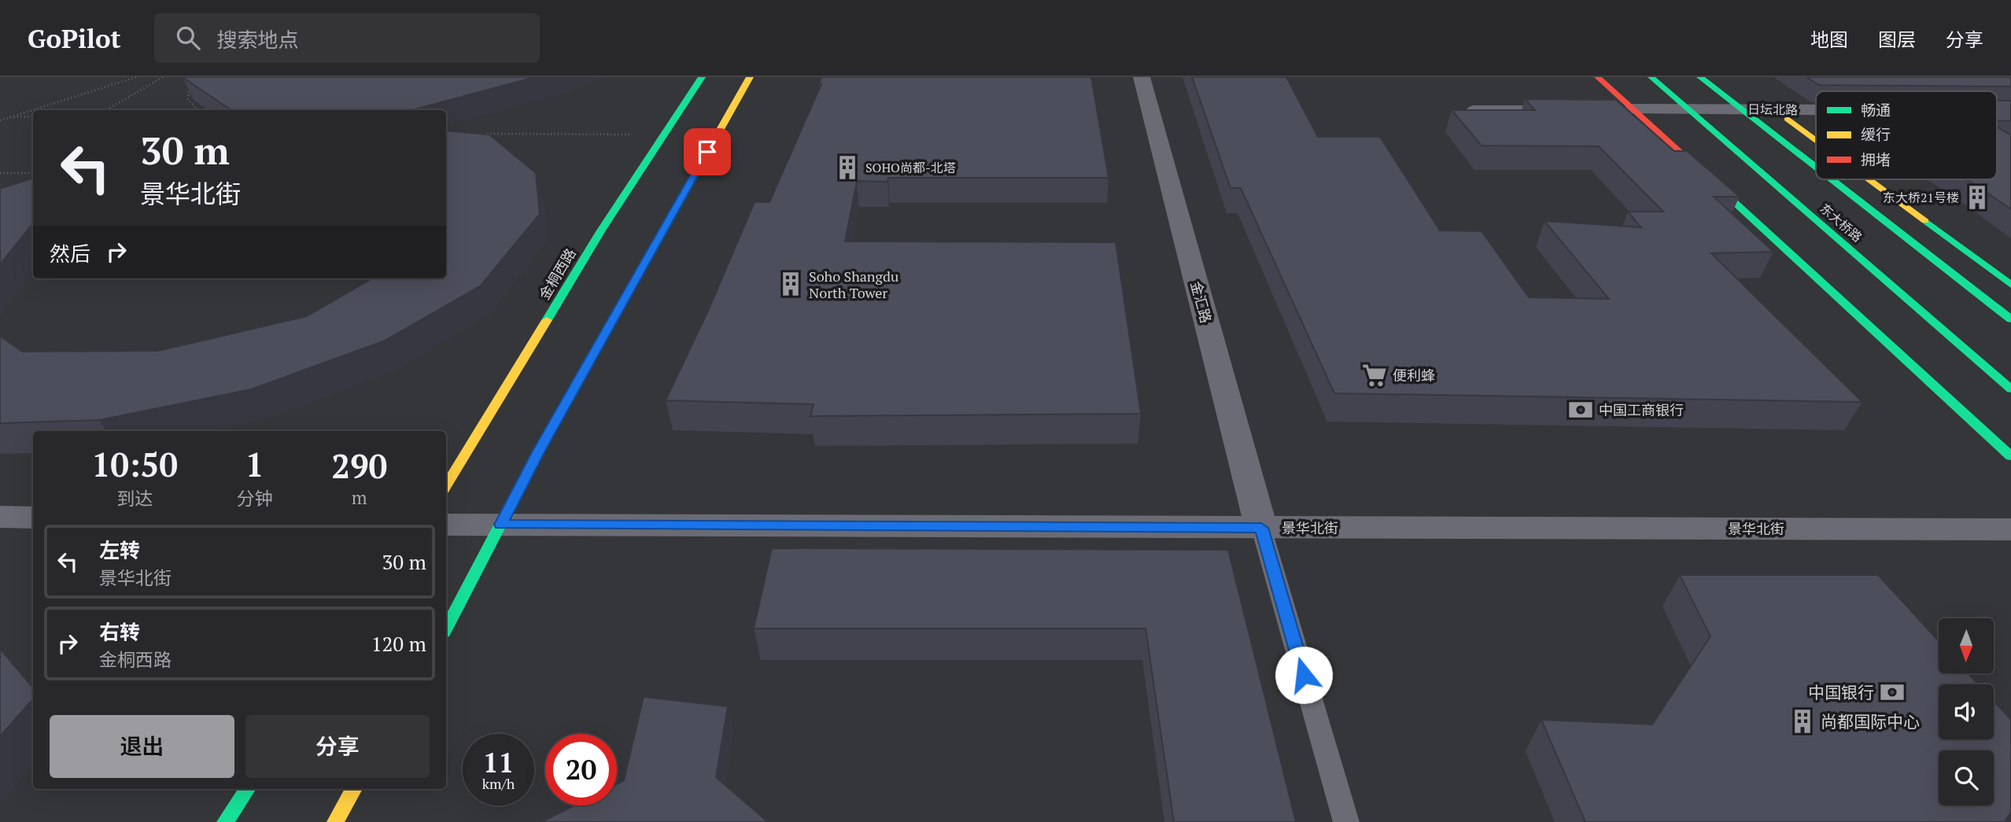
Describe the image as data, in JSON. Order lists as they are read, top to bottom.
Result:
{
  "streets": {
    "main road": ["东大桥路", "金桐西路"],
    "street": ["日坛北路", "金汇路", "景华北街"]
  },
  "crossings": [
    ["日坛北路", "东大桥路"],
    ["金汇路", "景华北街"]
  ],
  "places": {
    "building": [
      "SOHO尚都-北塔",
      "东大桥21号楼",
      "Soho Shangdu North Tower",
      "尚都国际中心"
    ],
    "supermarket": ["便利蜂"],
    "bank": ["中国工商银行", "中国银行"]
  },
  "legend": ["畅通", "缓行", "拥堵"],
  "north": "bottom",
  "page": {
    "header": "GoPilot",
    "search": "搜索地点",
    "nav": ["地图", "图层", "分享"],
    "turn": ["30 m", "景华北街"],
    "then": "然后",
    "eta": [
      "10:50",
      "到达",
      "1",
      "分钟",
      "290",
      "m"
    ],
    "list": [
      {
        "name": "左转",
        "note": "景华北街",
        "value": "30 m"
      },
      {
        "name": "右转",
        "note": "金桐西路",
        "value": "120 m"
      }
    ],
    "buttons": ["退出", "分享"],
    "speed": "11 km/h",
    "limit": "20"
  }
}
